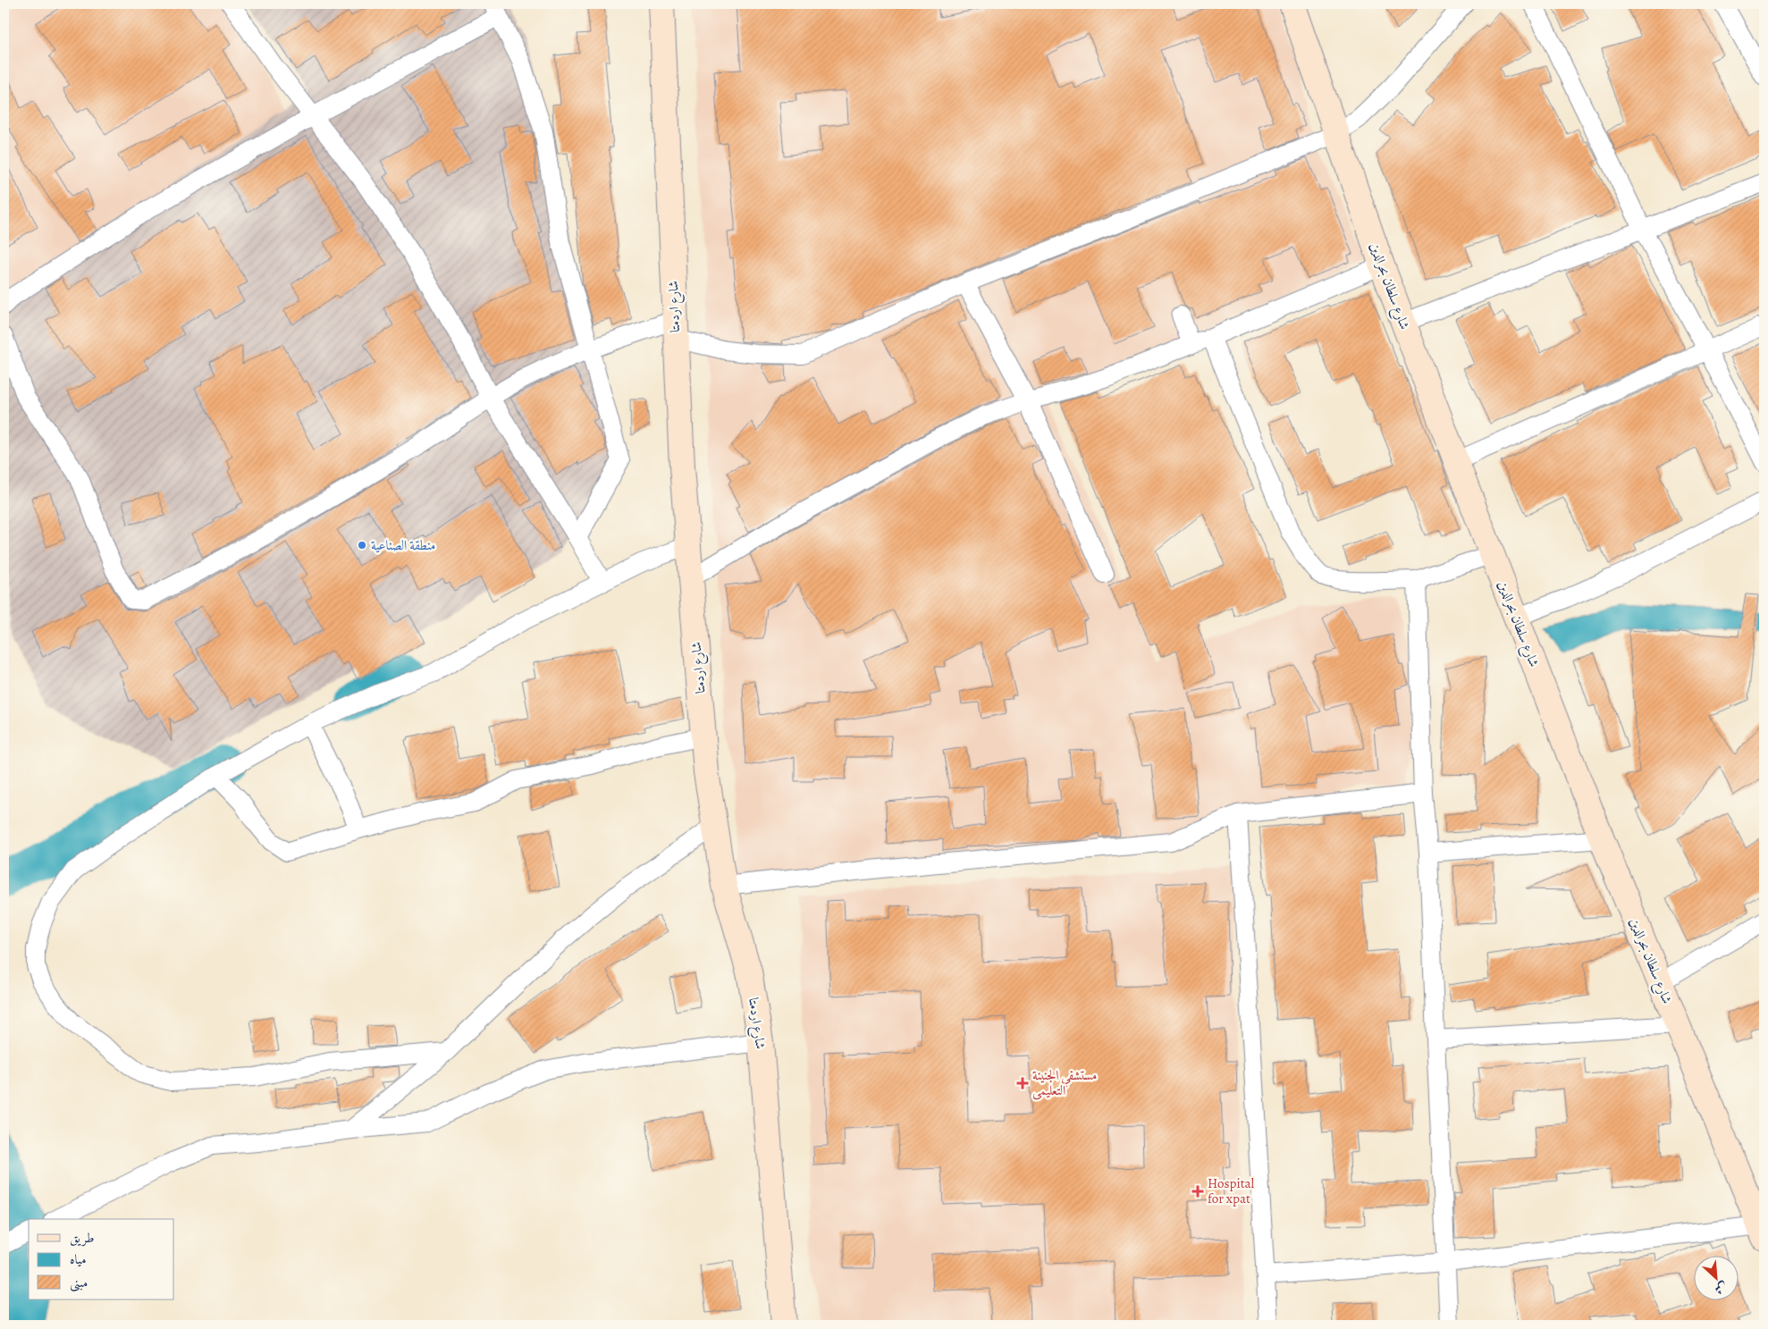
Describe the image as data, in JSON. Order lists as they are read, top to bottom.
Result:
{
  "streets": {
    "main road": ["شارع سلطان بحرالدين", "شارع اردمتا"]
  },
  "places": {
    "other": ["منطقة الصناعية"],
    "health": ["مستشفي الجنينة التعليمى", "Hospital for xpat"]
  },
  "legend": ["طريق", "مياه", "مبنى"],
  "north": "bottom right"
}
